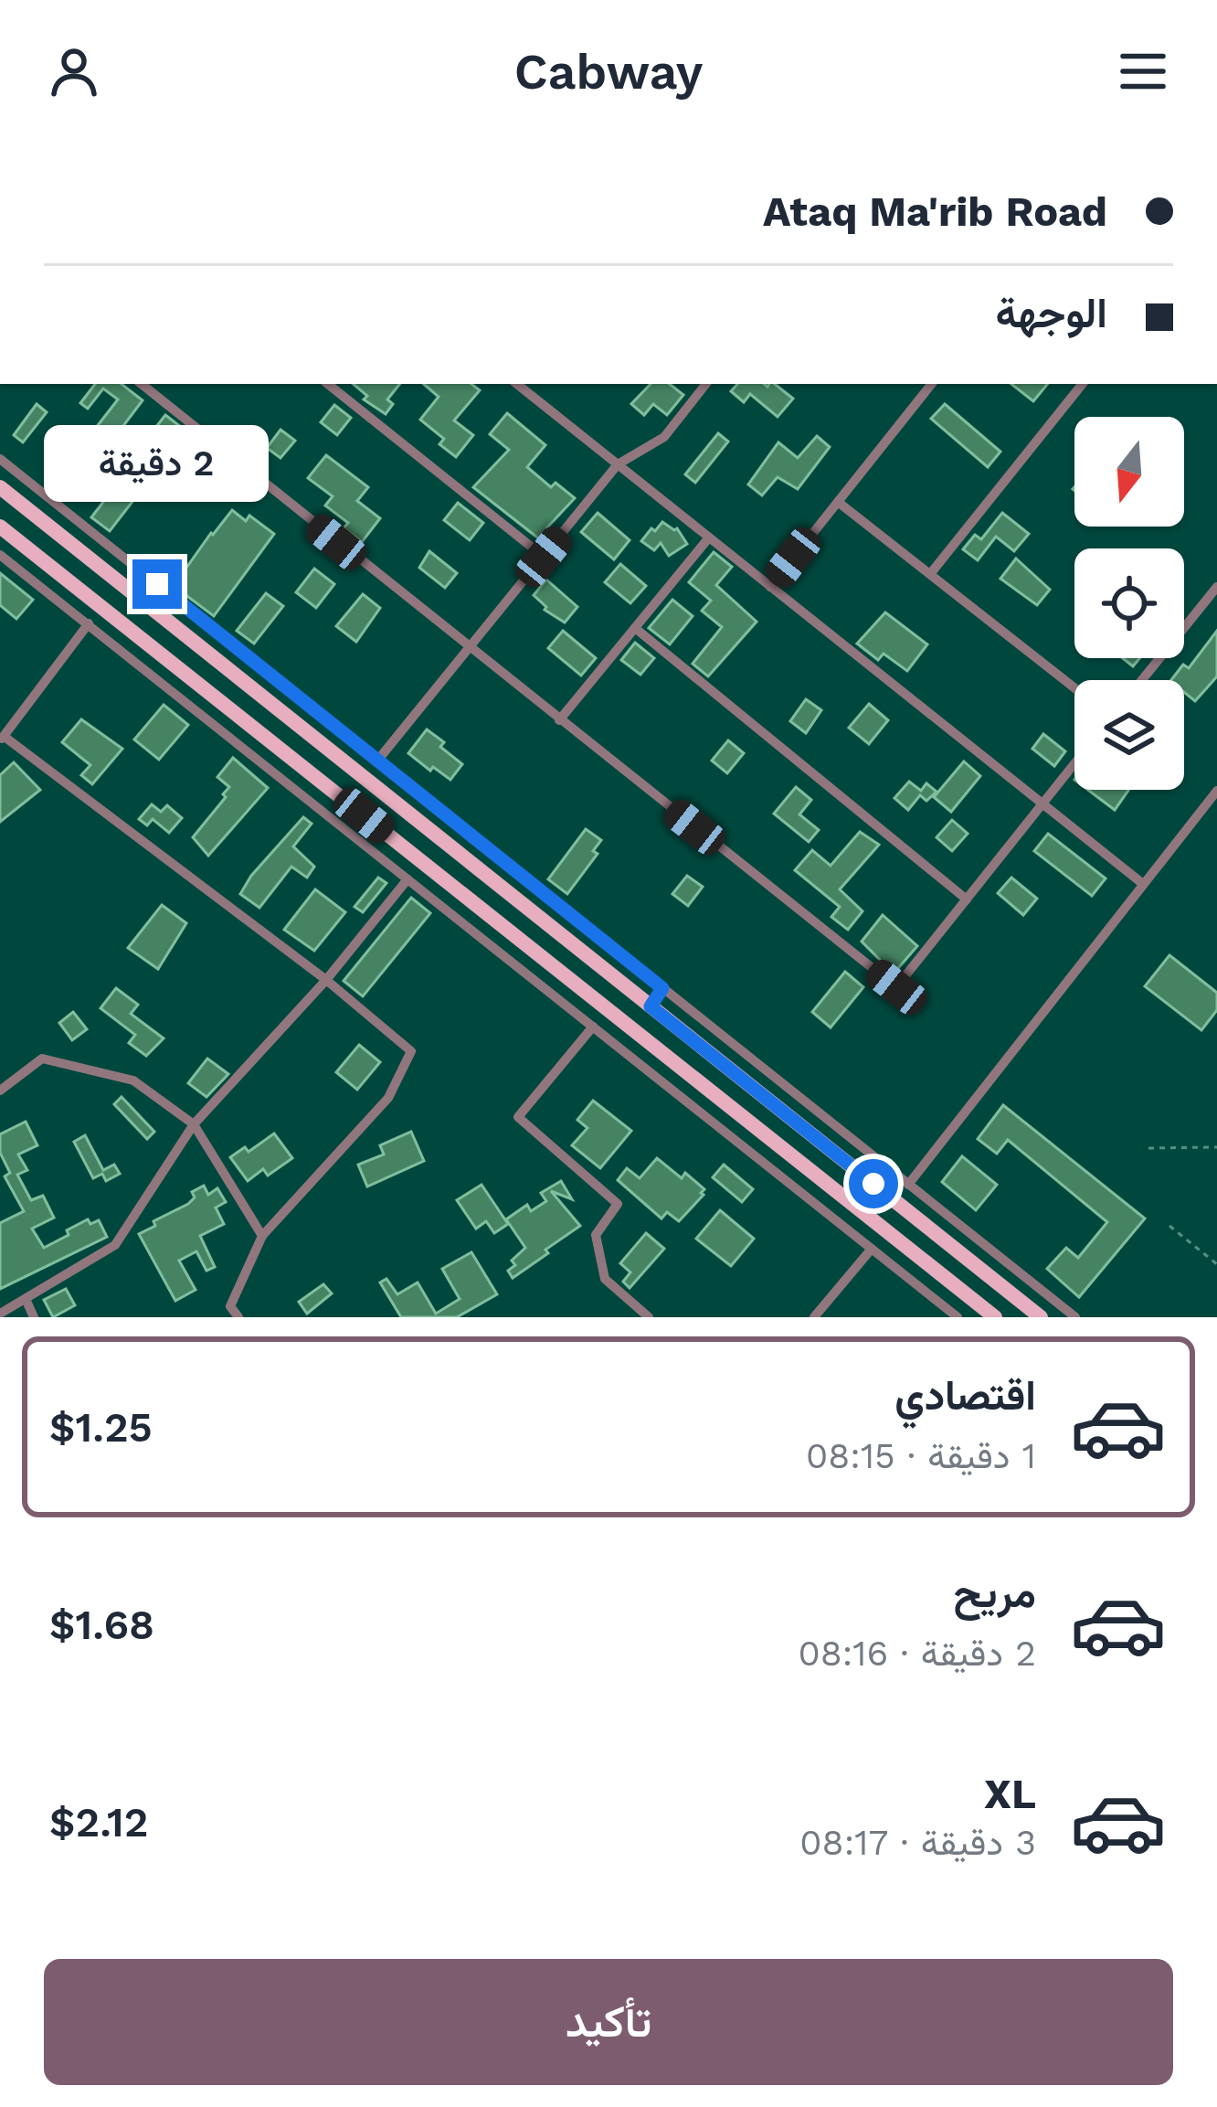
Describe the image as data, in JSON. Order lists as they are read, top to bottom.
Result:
{
  "north": "bottom",
  "page": {
    "header": "Cabway",
    "banner": ["Ataq Ma'rib Road", "الوجهة"],
    "bubble": "2 دقيقة",
    "list": [
      {
        "name": "اقتصادي",
        "note": "1 دقيقة · 08:15",
        "value": "$1.25"
      },
      {
        "name": "مريح",
        "note": "2 دقيقة · 08:16",
        "value": "$1.68"
      },
      {
        "name": "XL",
        "note": "3 دقيقة · 08:17",
        "value": "$2.12"
      }
    ],
    "buttons": "تأكيد"
  }
}
